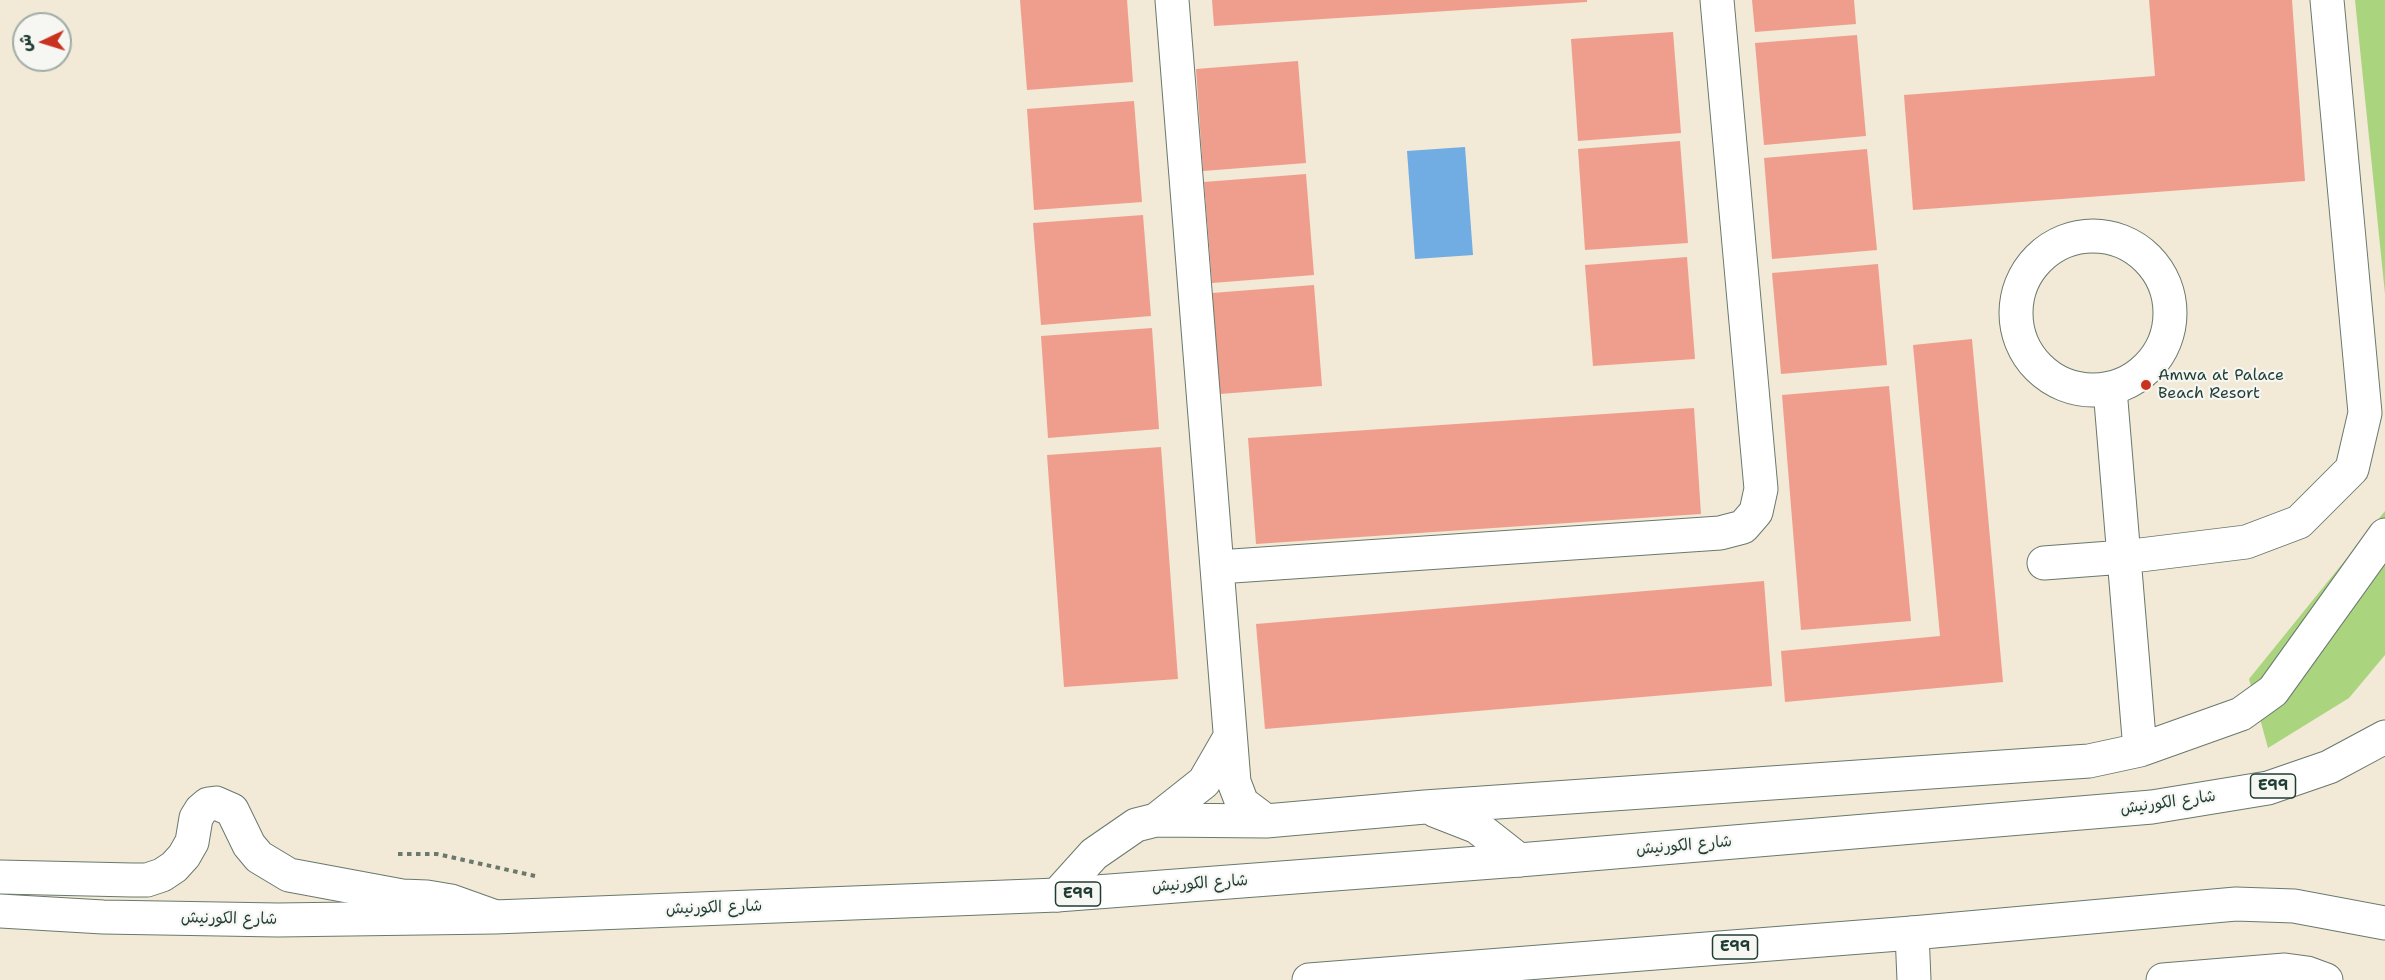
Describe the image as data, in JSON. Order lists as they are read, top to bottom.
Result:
{
  "streets": {
    "main road": ["E99", "شارع الكورنيش"]
  },
  "places": ["Amwa at Palace Beach Resort"],
  "north": "left"
}
